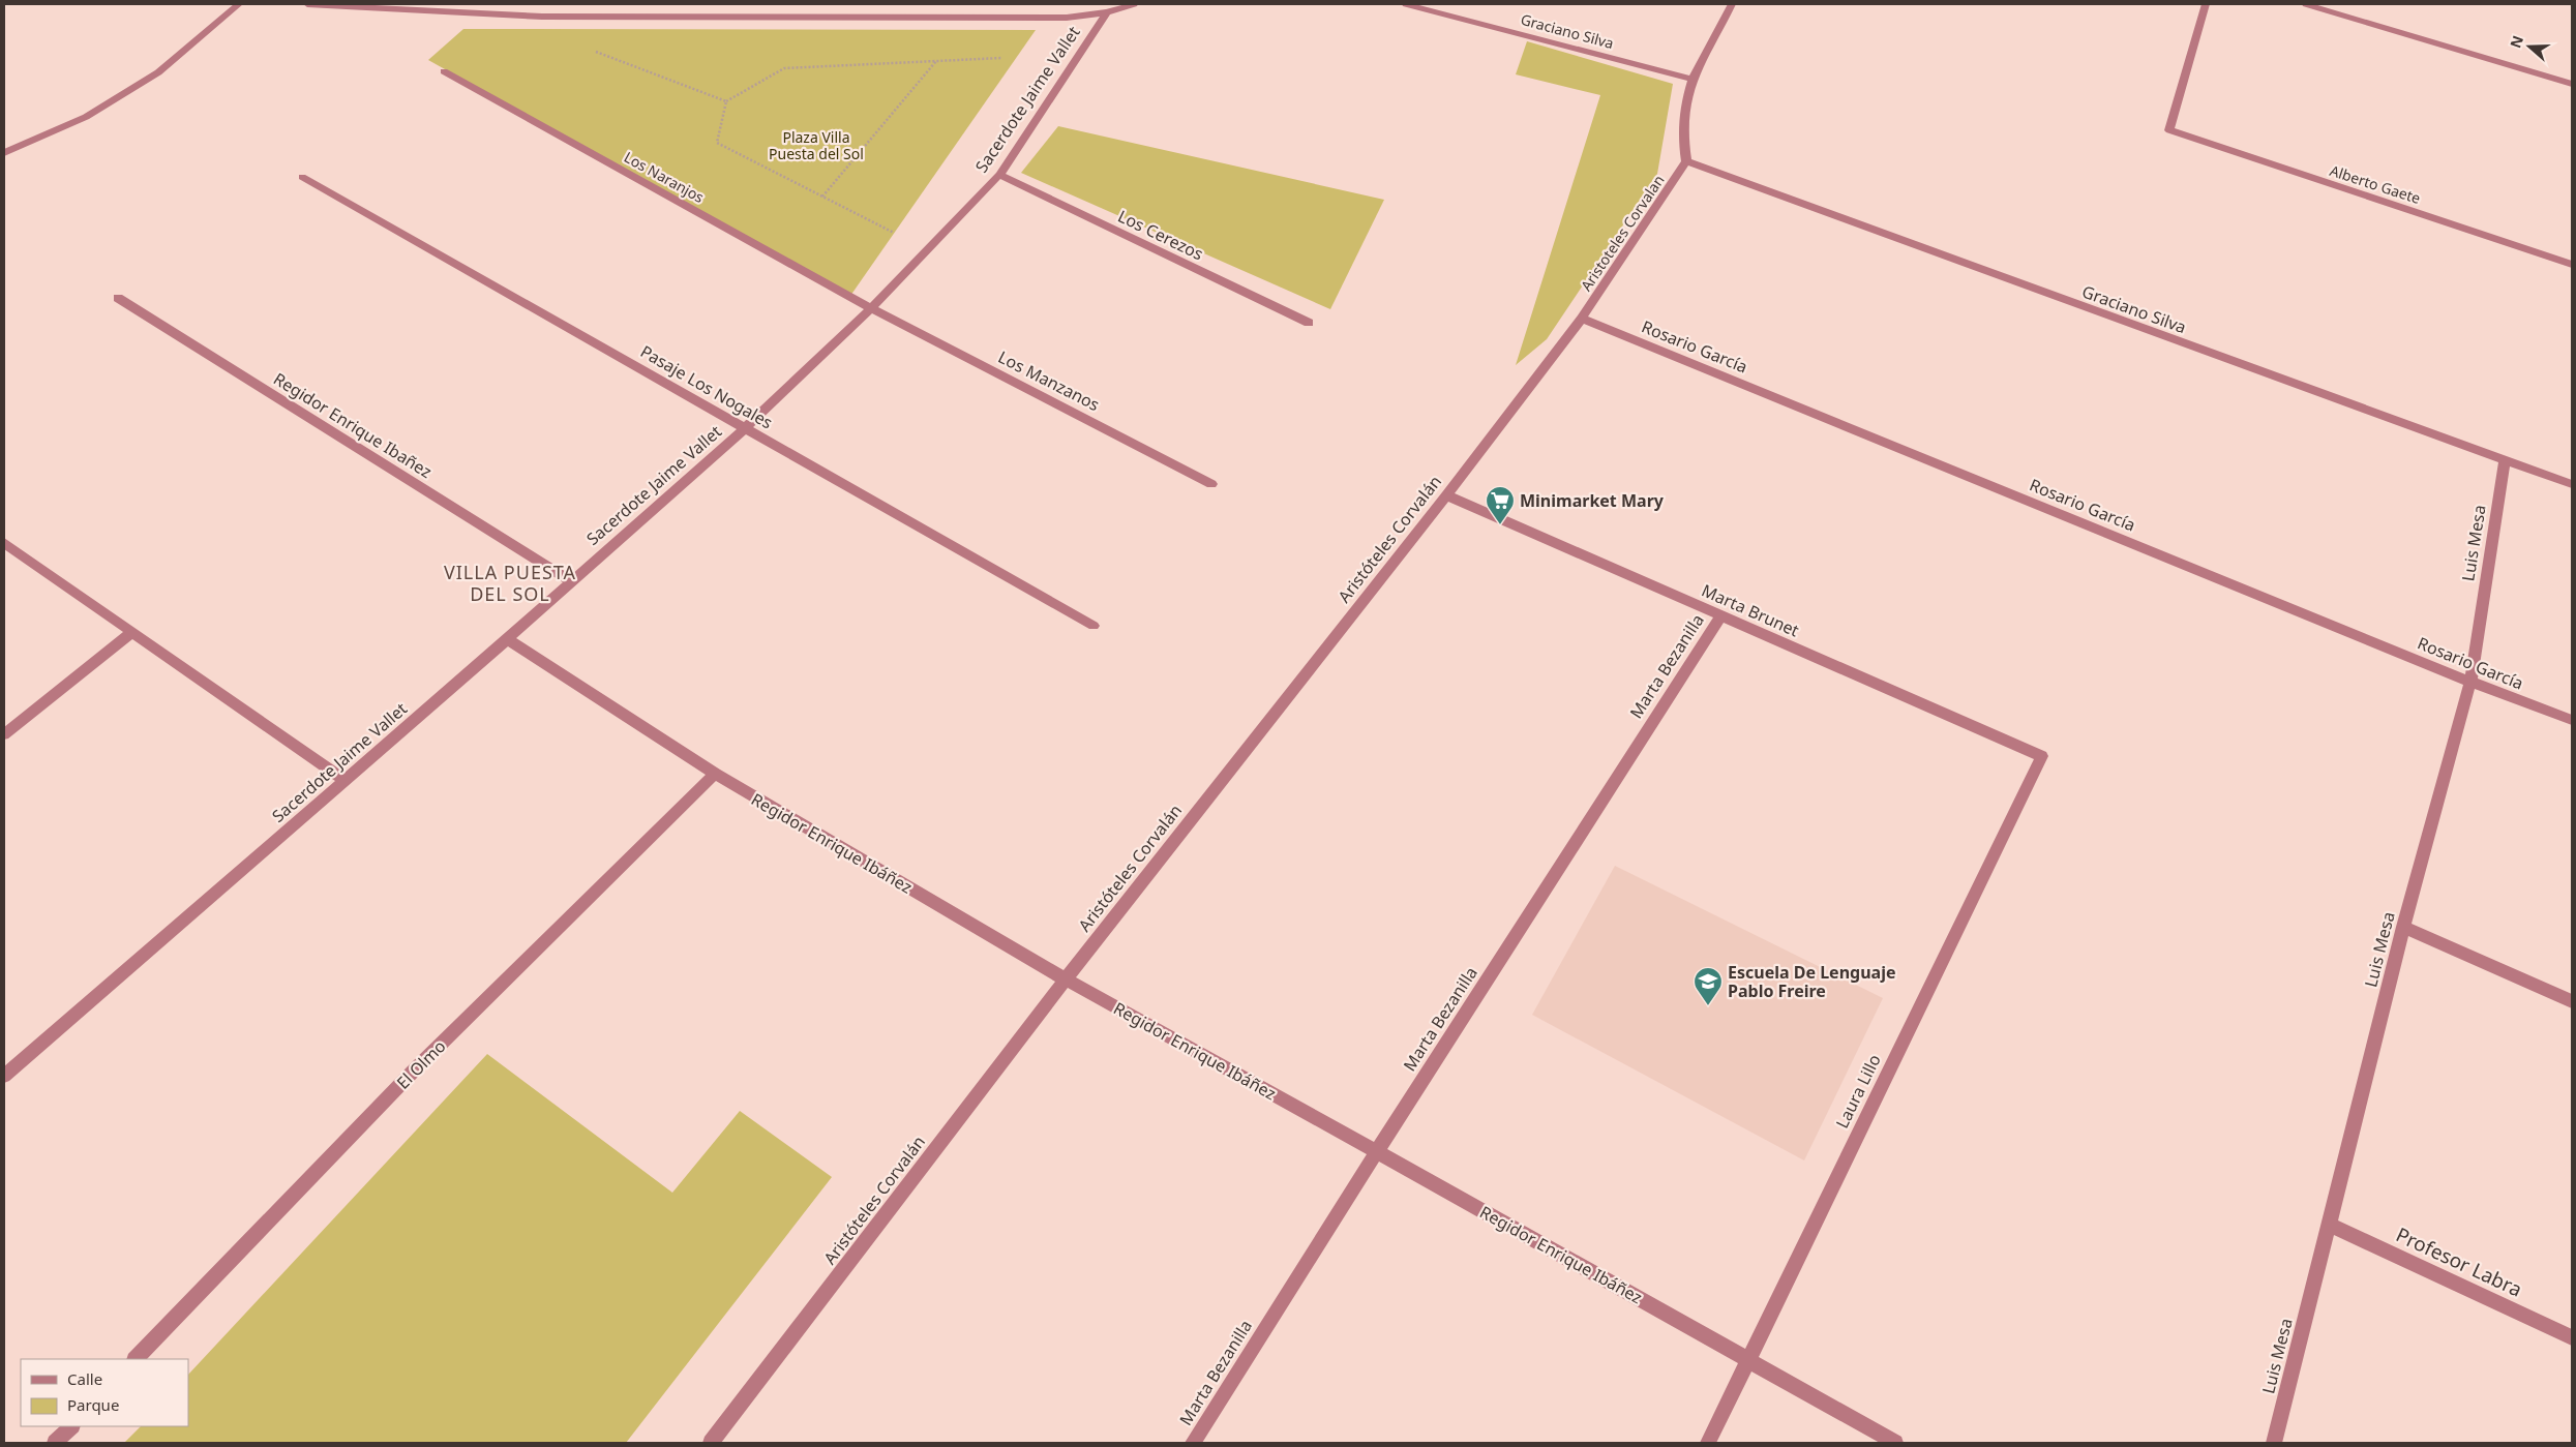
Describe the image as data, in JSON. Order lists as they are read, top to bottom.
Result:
{
  "streets": {
    "street": [
      "Graciano Silva",
      "Sacerdote Jaime Vallet",
      "Los Naranjos",
      "Alberto Gaete",
      "Aristoteles Corvalan",
      "Los Cerezos",
      "Rosario García",
      "Los Manzanos",
      "Pasaje Los Nogales",
      "Regidor Enrique Ibañez",
      "Aristóteles Corvalán",
      "Luis Mesa",
      "Marta Brunet",
      "Marta Bezanilla",
      "Regidor Enrique Ibáñez",
      "El Olmo",
      "Laura Lillo",
      "Profesor Labra"
    ]
  },
  "crossings": [
    ["Graciano Silva", "Aristoteles Corvalan"],
    ["Graciano Silva", "Luis Mesa"],
    ["Sacerdote Jaime Vallet", "Los Naranjos"],
    ["Sacerdote Jaime Vallet", "Los Cerezos"],
    ["Sacerdote Jaime Vallet", "Los Manzanos"],
    ["Sacerdote Jaime Vallet", "Pasaje Los Nogales"],
    ["Sacerdote Jaime Vallet", "Regidor Enrique Ibañez"],
    ["Sacerdote Jaime Vallet", "Regidor Enrique Ibáñez"],
    ["Los Naranjos", "Los Manzanos"],
    ["Aristoteles Corvalan", "Rosario García"],
    ["Aristoteles Corvalan", "Aristóteles Corvalán"],
    ["Rosario García", "Aristóteles Corvalán"],
    ["Rosario García", "Luis Mesa"],
    ["Aristóteles Corvalán", "Marta Brunet"],
    ["Aristóteles Corvalán", "Regidor Enrique Ibáñez"],
    ["Luis Mesa", "Profesor Labra"],
    ["Marta Brunet", "Marta Bezanilla"],
    ["Marta Brunet", "Laura Lillo"],
    ["Marta Bezanilla", "Regidor Enrique Ibáñez"],
    ["Regidor Enrique Ibáñez", "El Olmo"],
    ["Regidor Enrique Ibáñez", "Laura Lillo"]
  ],
  "districts": ["VILLA PUESTA DEL SOL"],
  "parks": ["Plaza Villa Puesta del Sol"],
  "places": {
    "supermarket": ["Minimarket Mary"],
    "school or university": ["Escuela De Lenguaje Pablo Freire"]
  },
  "legend": ["Calle", "Parque"],
  "north": "left"
}
